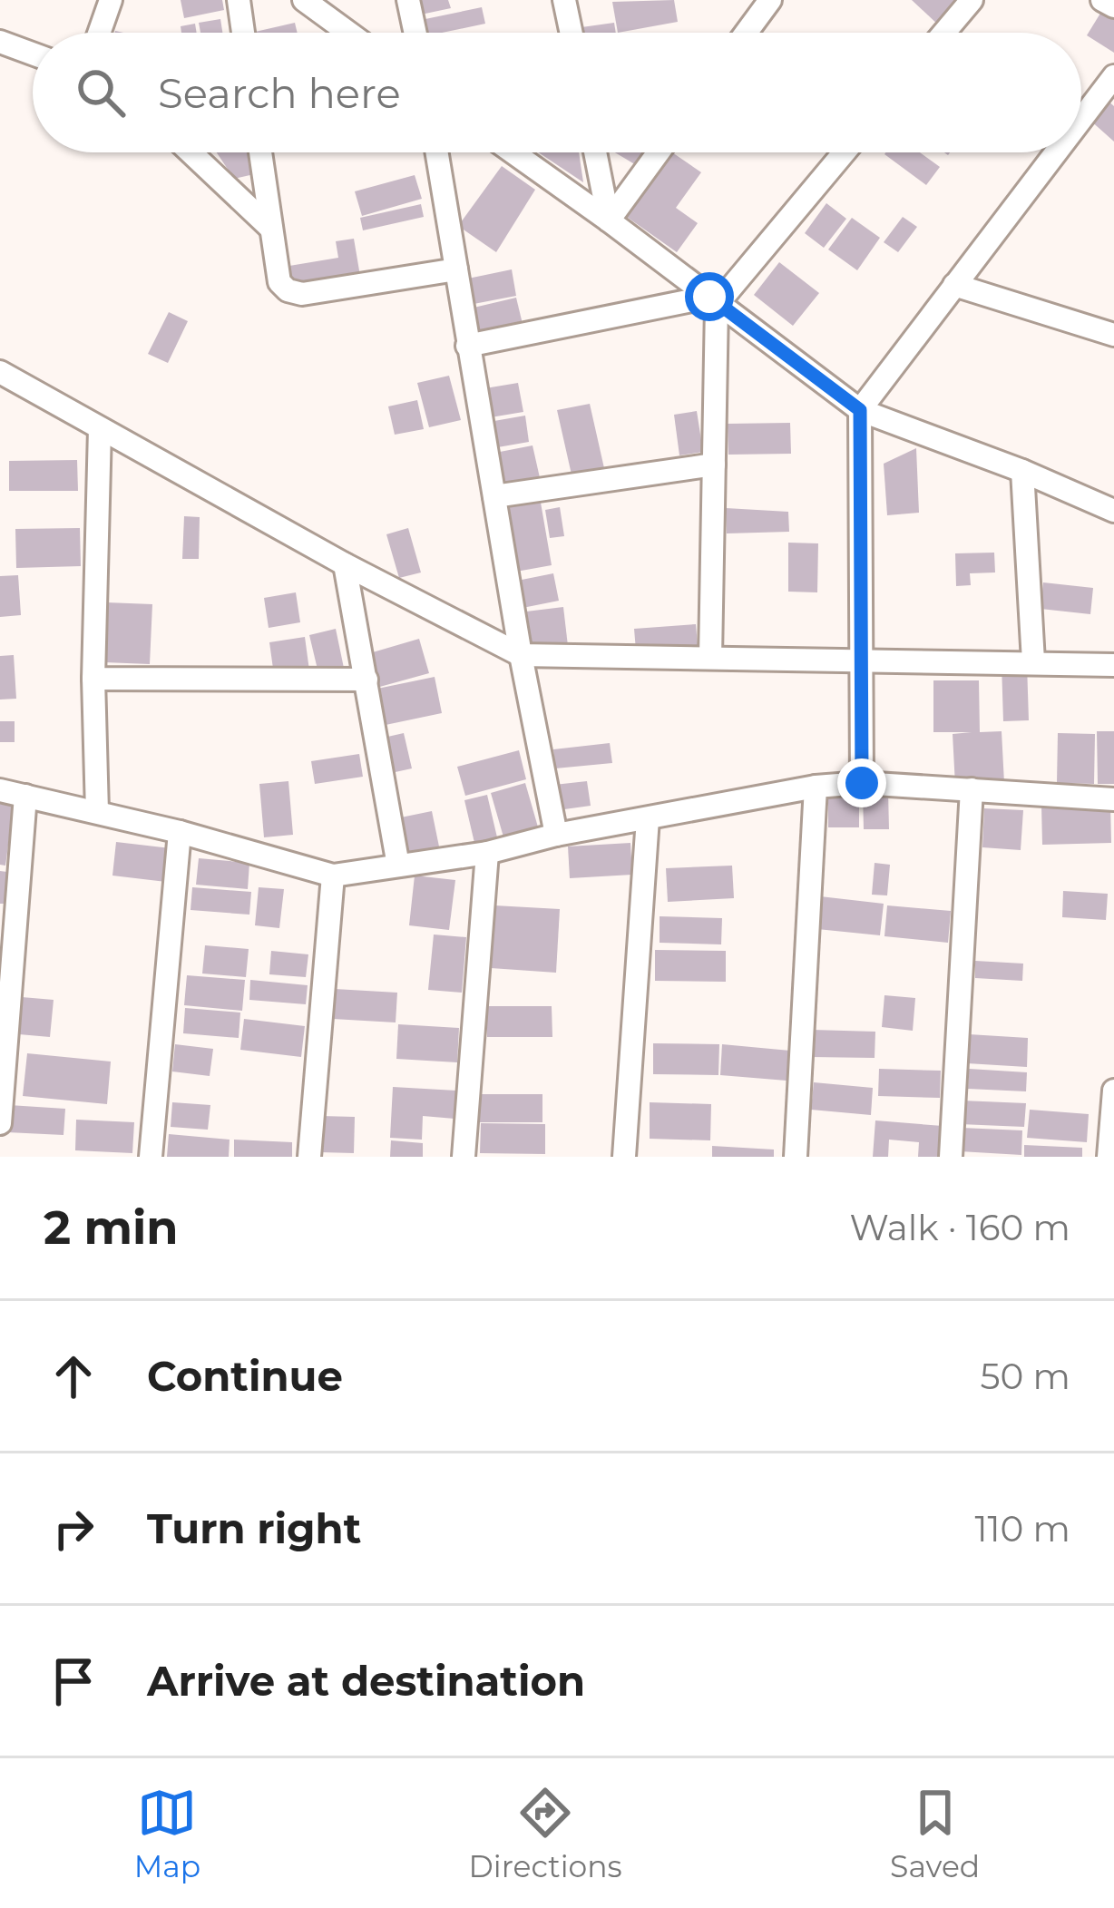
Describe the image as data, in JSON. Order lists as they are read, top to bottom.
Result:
{
  "page": {
    "search": "Search here",
    "heading": ["2 min", "Walk · 160 m"],
    "list": [
      ["Continue", "50 m"],
      ["Turn right", "110 m"],
      "Arrive at destination"
    ],
    "nav": ["Map", "Directions", "Saved"]
  }
}
